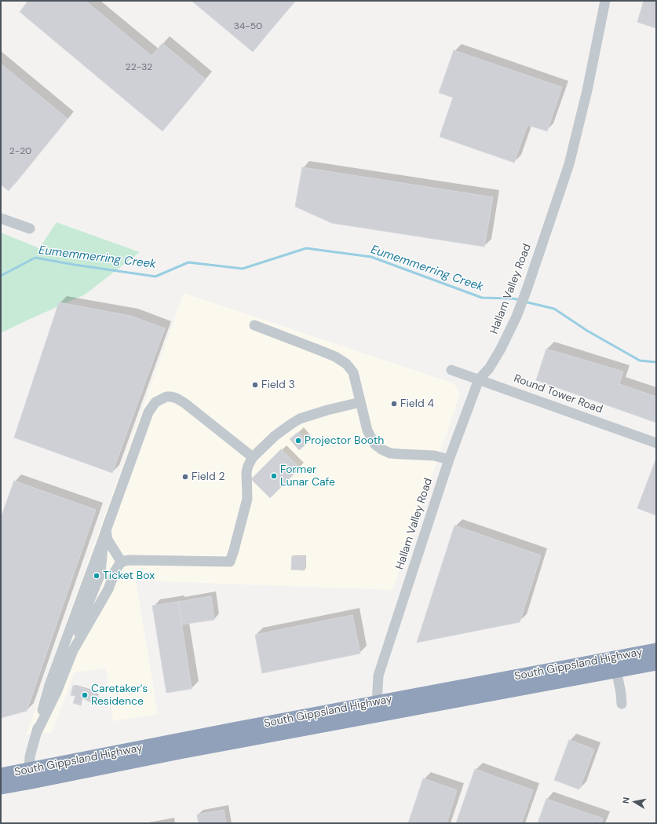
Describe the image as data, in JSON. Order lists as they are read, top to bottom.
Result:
{
  "streets": {
    "highway": ["South Gippsland Highway"],
    "street": ["Hallam Valley Road", "Round Tower Road"]
  },
  "crossings": [
    ["Hallam Valley Road", "Round Tower Road"],
    ["Hallam Valley Road", "South Gippsland Highway"]
  ],
  "water": ["Eumemmerring Creek"],
  "places": [
    "Field 3",
    "Field 4",
    "Projector Booth",
    "Former Lunar Cafe",
    "Field 2",
    "Ticket Box",
    "Caretaker's Residence"
  ],
  "house_numbers": ["34-50", "22-32", "2-20"],
  "north": "left"
}
